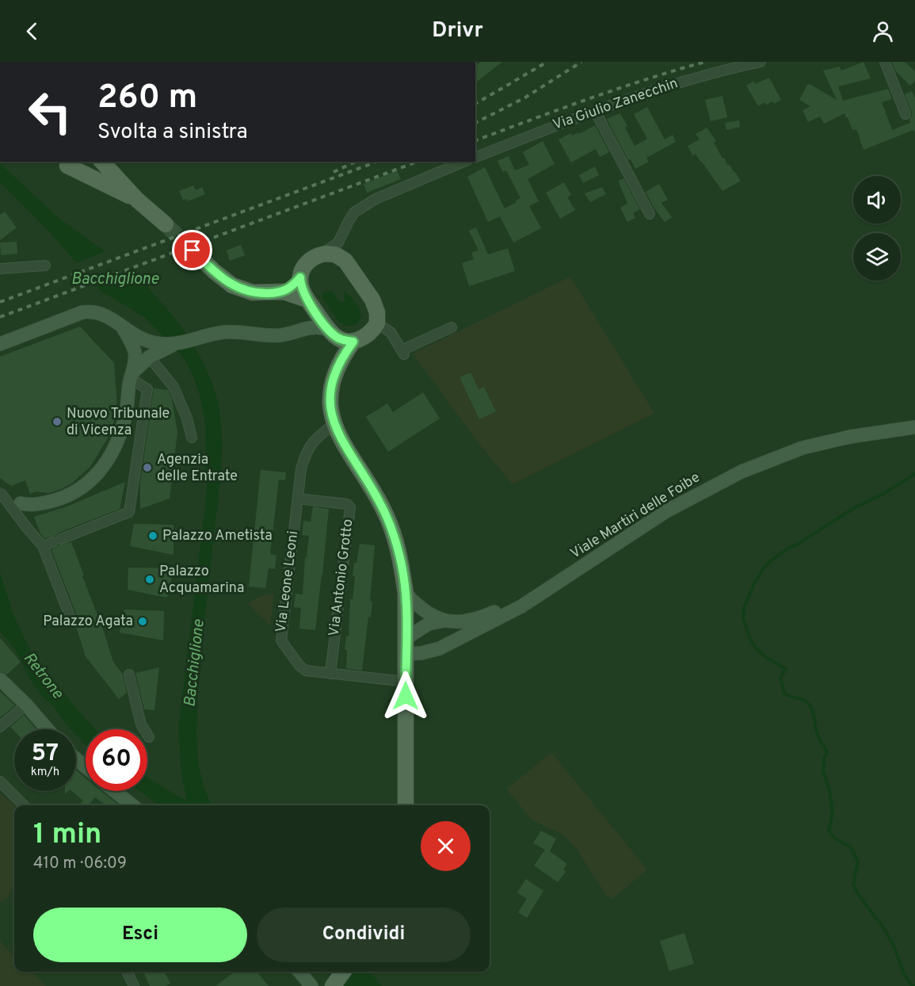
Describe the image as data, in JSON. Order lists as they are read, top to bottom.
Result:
{
  "streets": {
    "main road": ["Viale Martiri delle Foibe"],
    "street": ["Via Giulio Zanecchin", "Via Antonio Grotto", "Via Leone Leoni"]
  },
  "crossings": [
    ["Via Antonio Grotto", "Via Leone Leoni"]
  ],
  "water": ["Bacchiglione", "Retrone"],
  "places": [
    "Nuovo Tribunale di Vicenza",
    "Agenzia delle Entrate",
    "Palazzo Ametista",
    "Palazzo Acquamarina",
    "Palazzo Agata"
  ],
  "page": {
    "header": "Drivr",
    "turn": ["260 m", "Svolta a sinistra"],
    "speed": "57 km/h",
    "limit": "60",
    "heading": ["1 min", "410 m · 06:09"],
    "buttons": ["Esci", "Condividi"]
  }
}
